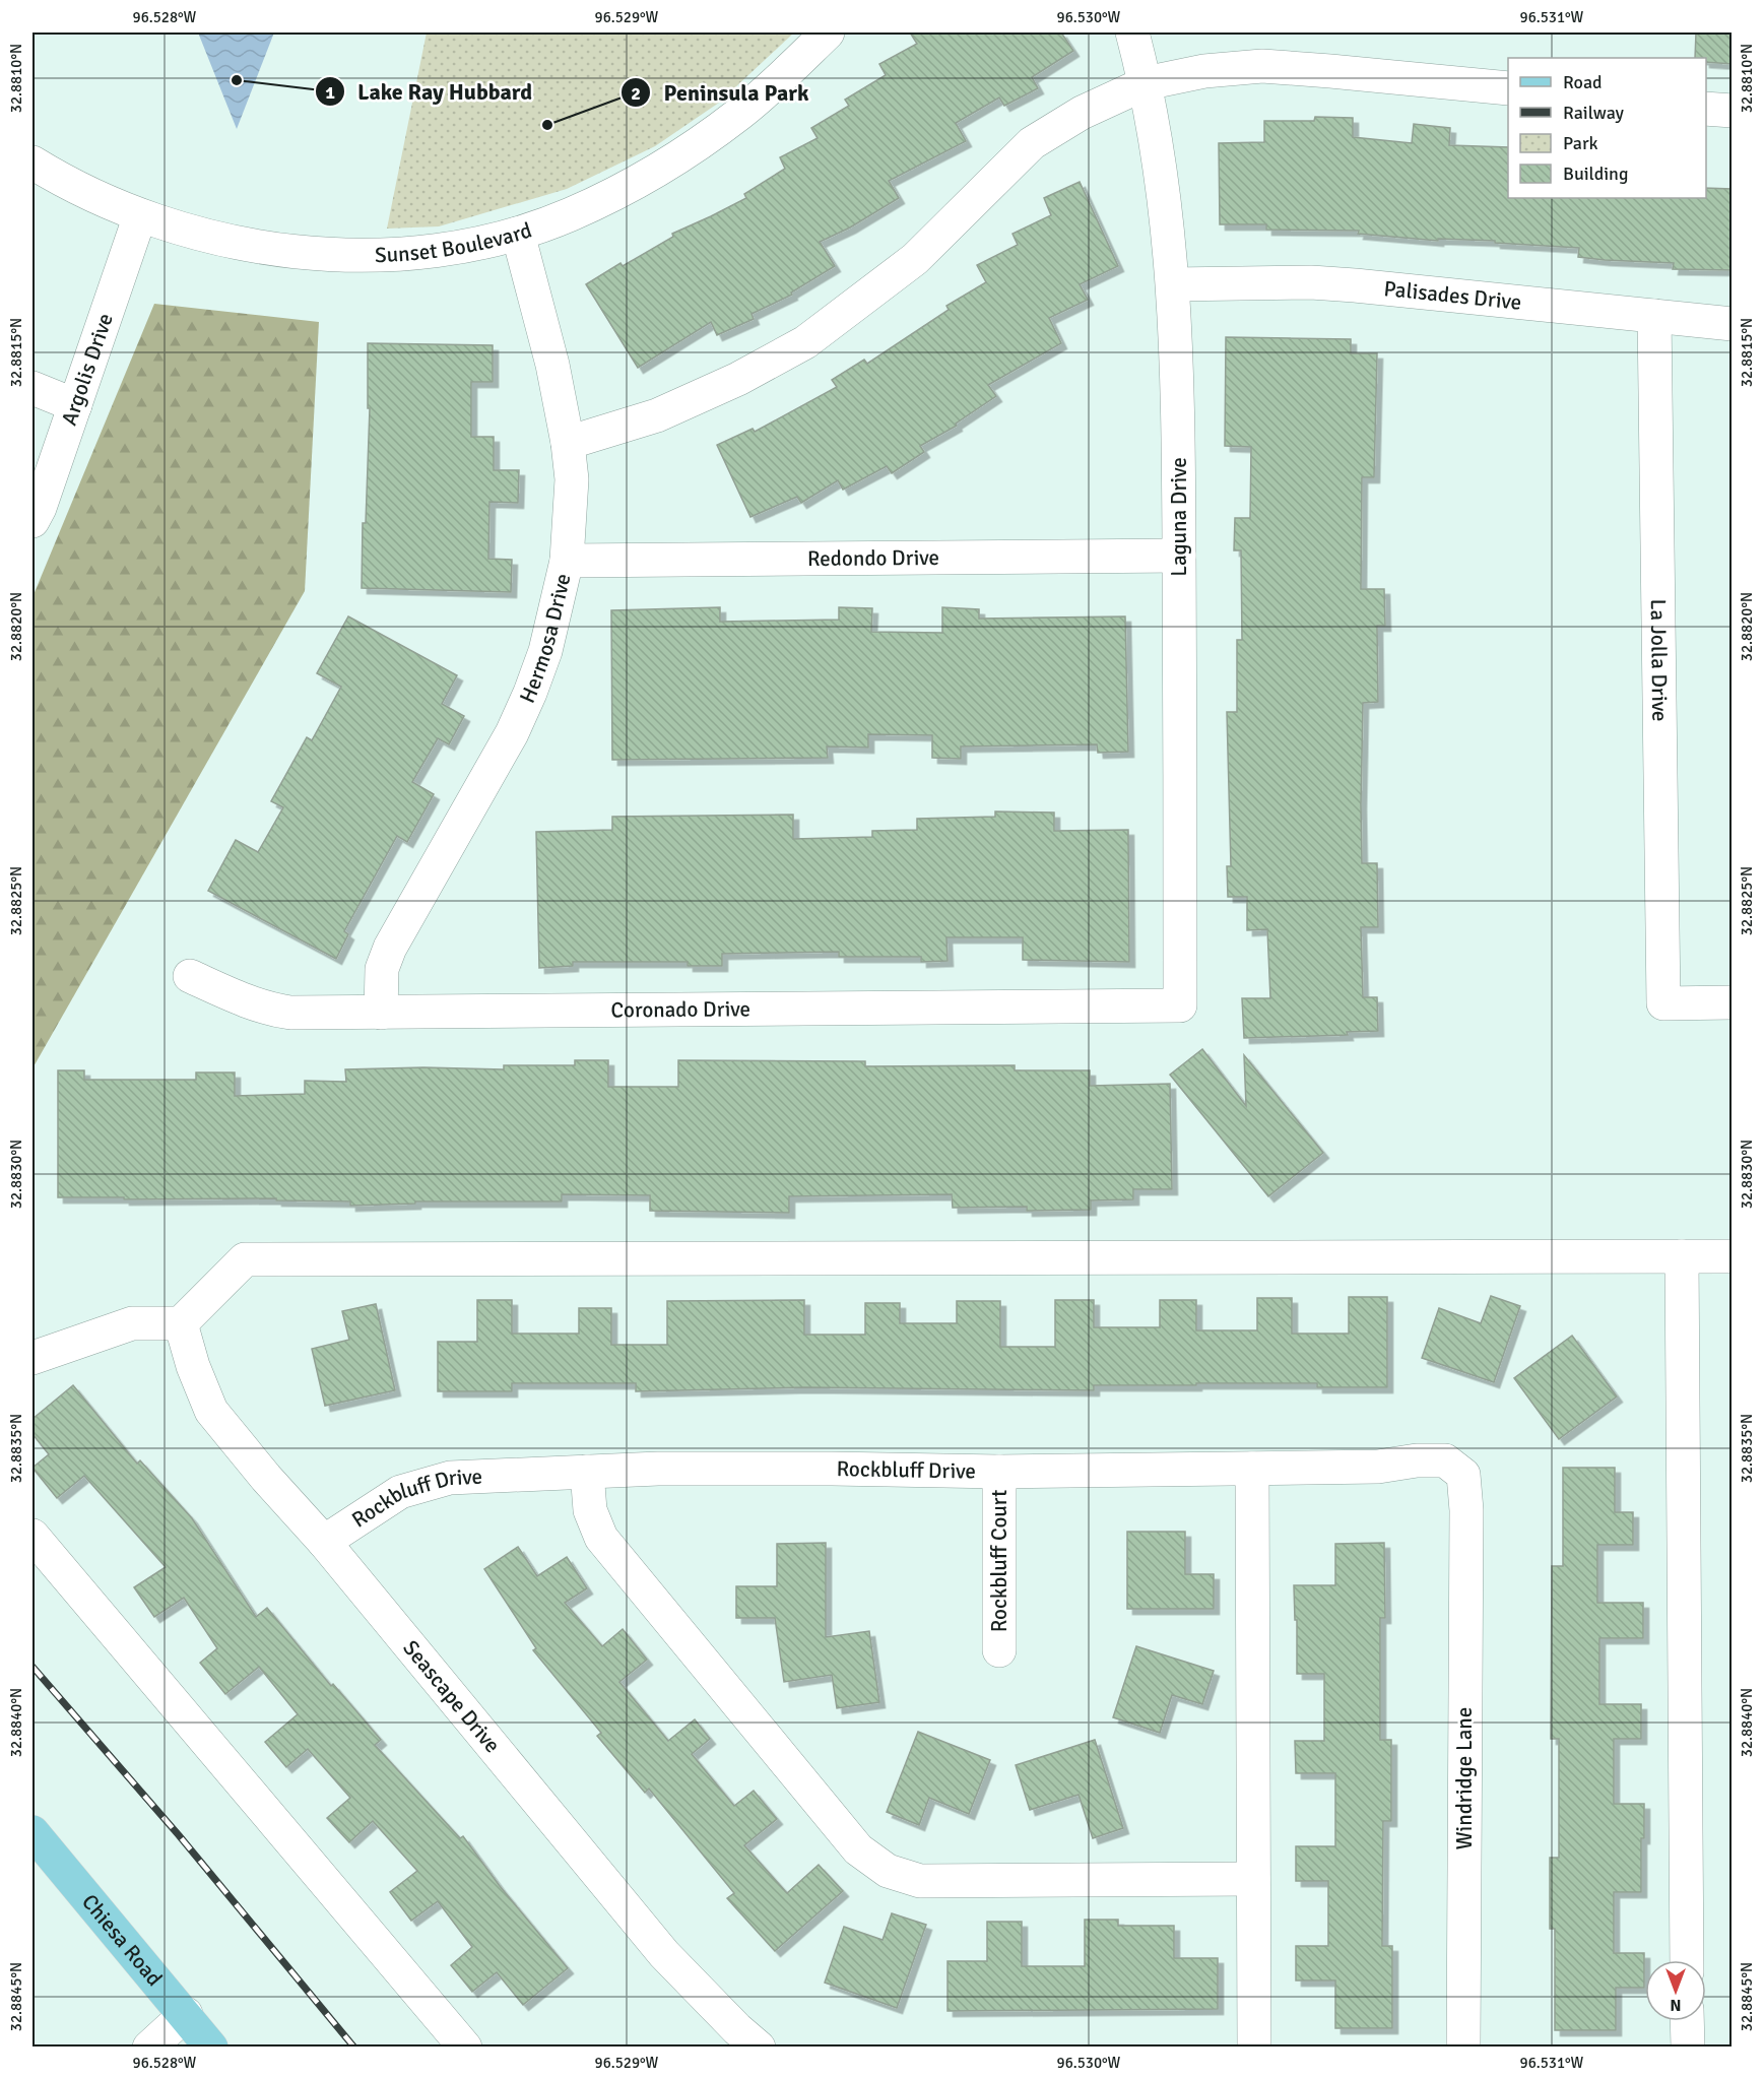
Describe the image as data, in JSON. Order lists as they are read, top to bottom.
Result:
{
  "streets": {
    "main road": ["Chiesa Road"],
    "street": [
      "Sunset Boulevard",
      "Palisades Drive",
      "Argolis Drive",
      "Laguna Drive",
      "Redondo Drive",
      "Hermosa Drive",
      "La Jolla Drive",
      "Coronado Drive",
      "Rockbluff Drive",
      "Rockbluff Court",
      "Seascape Drive",
      "Windridge Lane"
    ]
  },
  "crossings": [
    ["Sunset Boulevard", "Argolis Drive"],
    ["Sunset Boulevard", "Hermosa Drive"],
    ["Palisades Drive", "Laguna Drive"],
    ["Palisades Drive", "La Jolla Drive"],
    ["Laguna Drive", "Redondo Drive"],
    ["Laguna Drive", "Coronado Drive"],
    ["Redondo Drive", "Hermosa Drive"],
    ["Hermosa Drive", "Coronado Drive"],
    ["Rockbluff Drive", "Rockbluff Court"],
    ["Rockbluff Drive", "Seascape Drive"],
    ["Rockbluff Drive", "Windridge Lane"]
  ],
  "places": ["Lake Ray Hubbard", "Peninsula Park"],
  "legend": [
    "Road",
    "Railway",
    "Park",
    "Building"
  ],
  "north": "bottom",
  "coordinates": [
    "96.528°W",
    "96.529°W",
    "96.530°W",
    "96.531°W",
    "32.8810°N",
    "32.8815°N",
    "32.8820°N",
    "32.8825°N",
    "32.8830°N",
    "32.8835°N",
    "32.8840°N",
    "32.8845°N"
  ]
}
